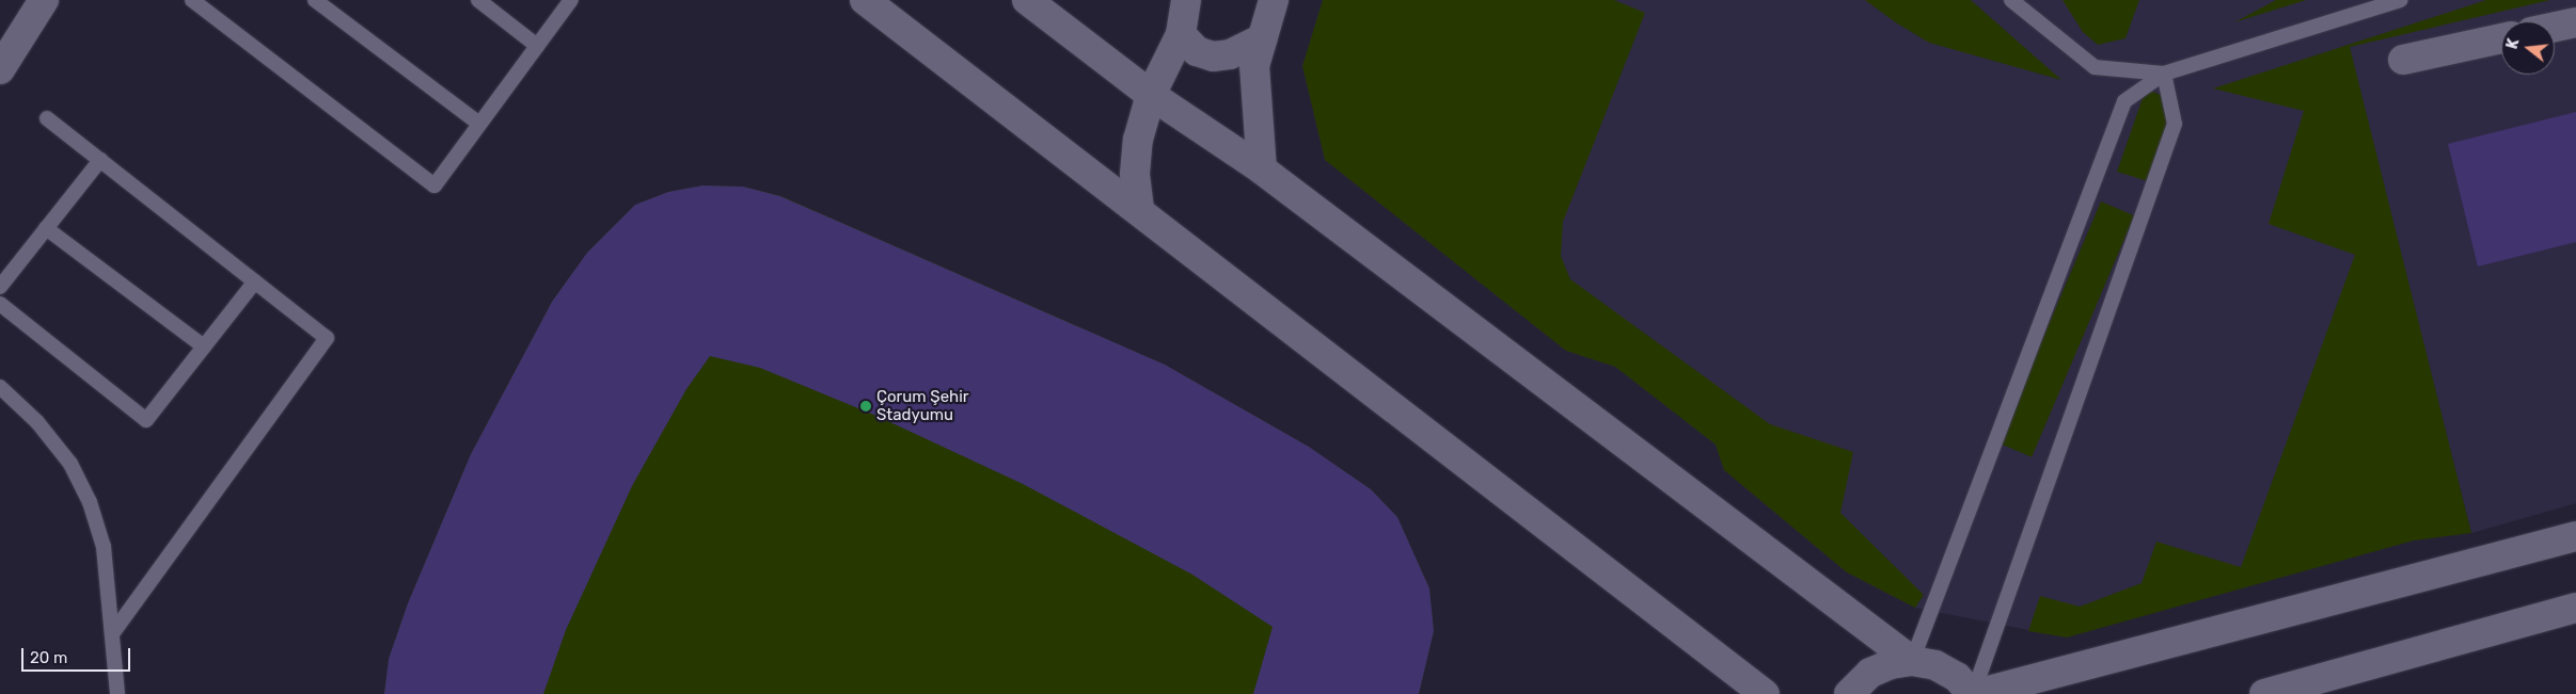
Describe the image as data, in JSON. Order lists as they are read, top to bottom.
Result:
{
  "places": ["Çorum Şehir Stadyumu"],
  "scale_bar": "20 m",
  "north": "left"
}
